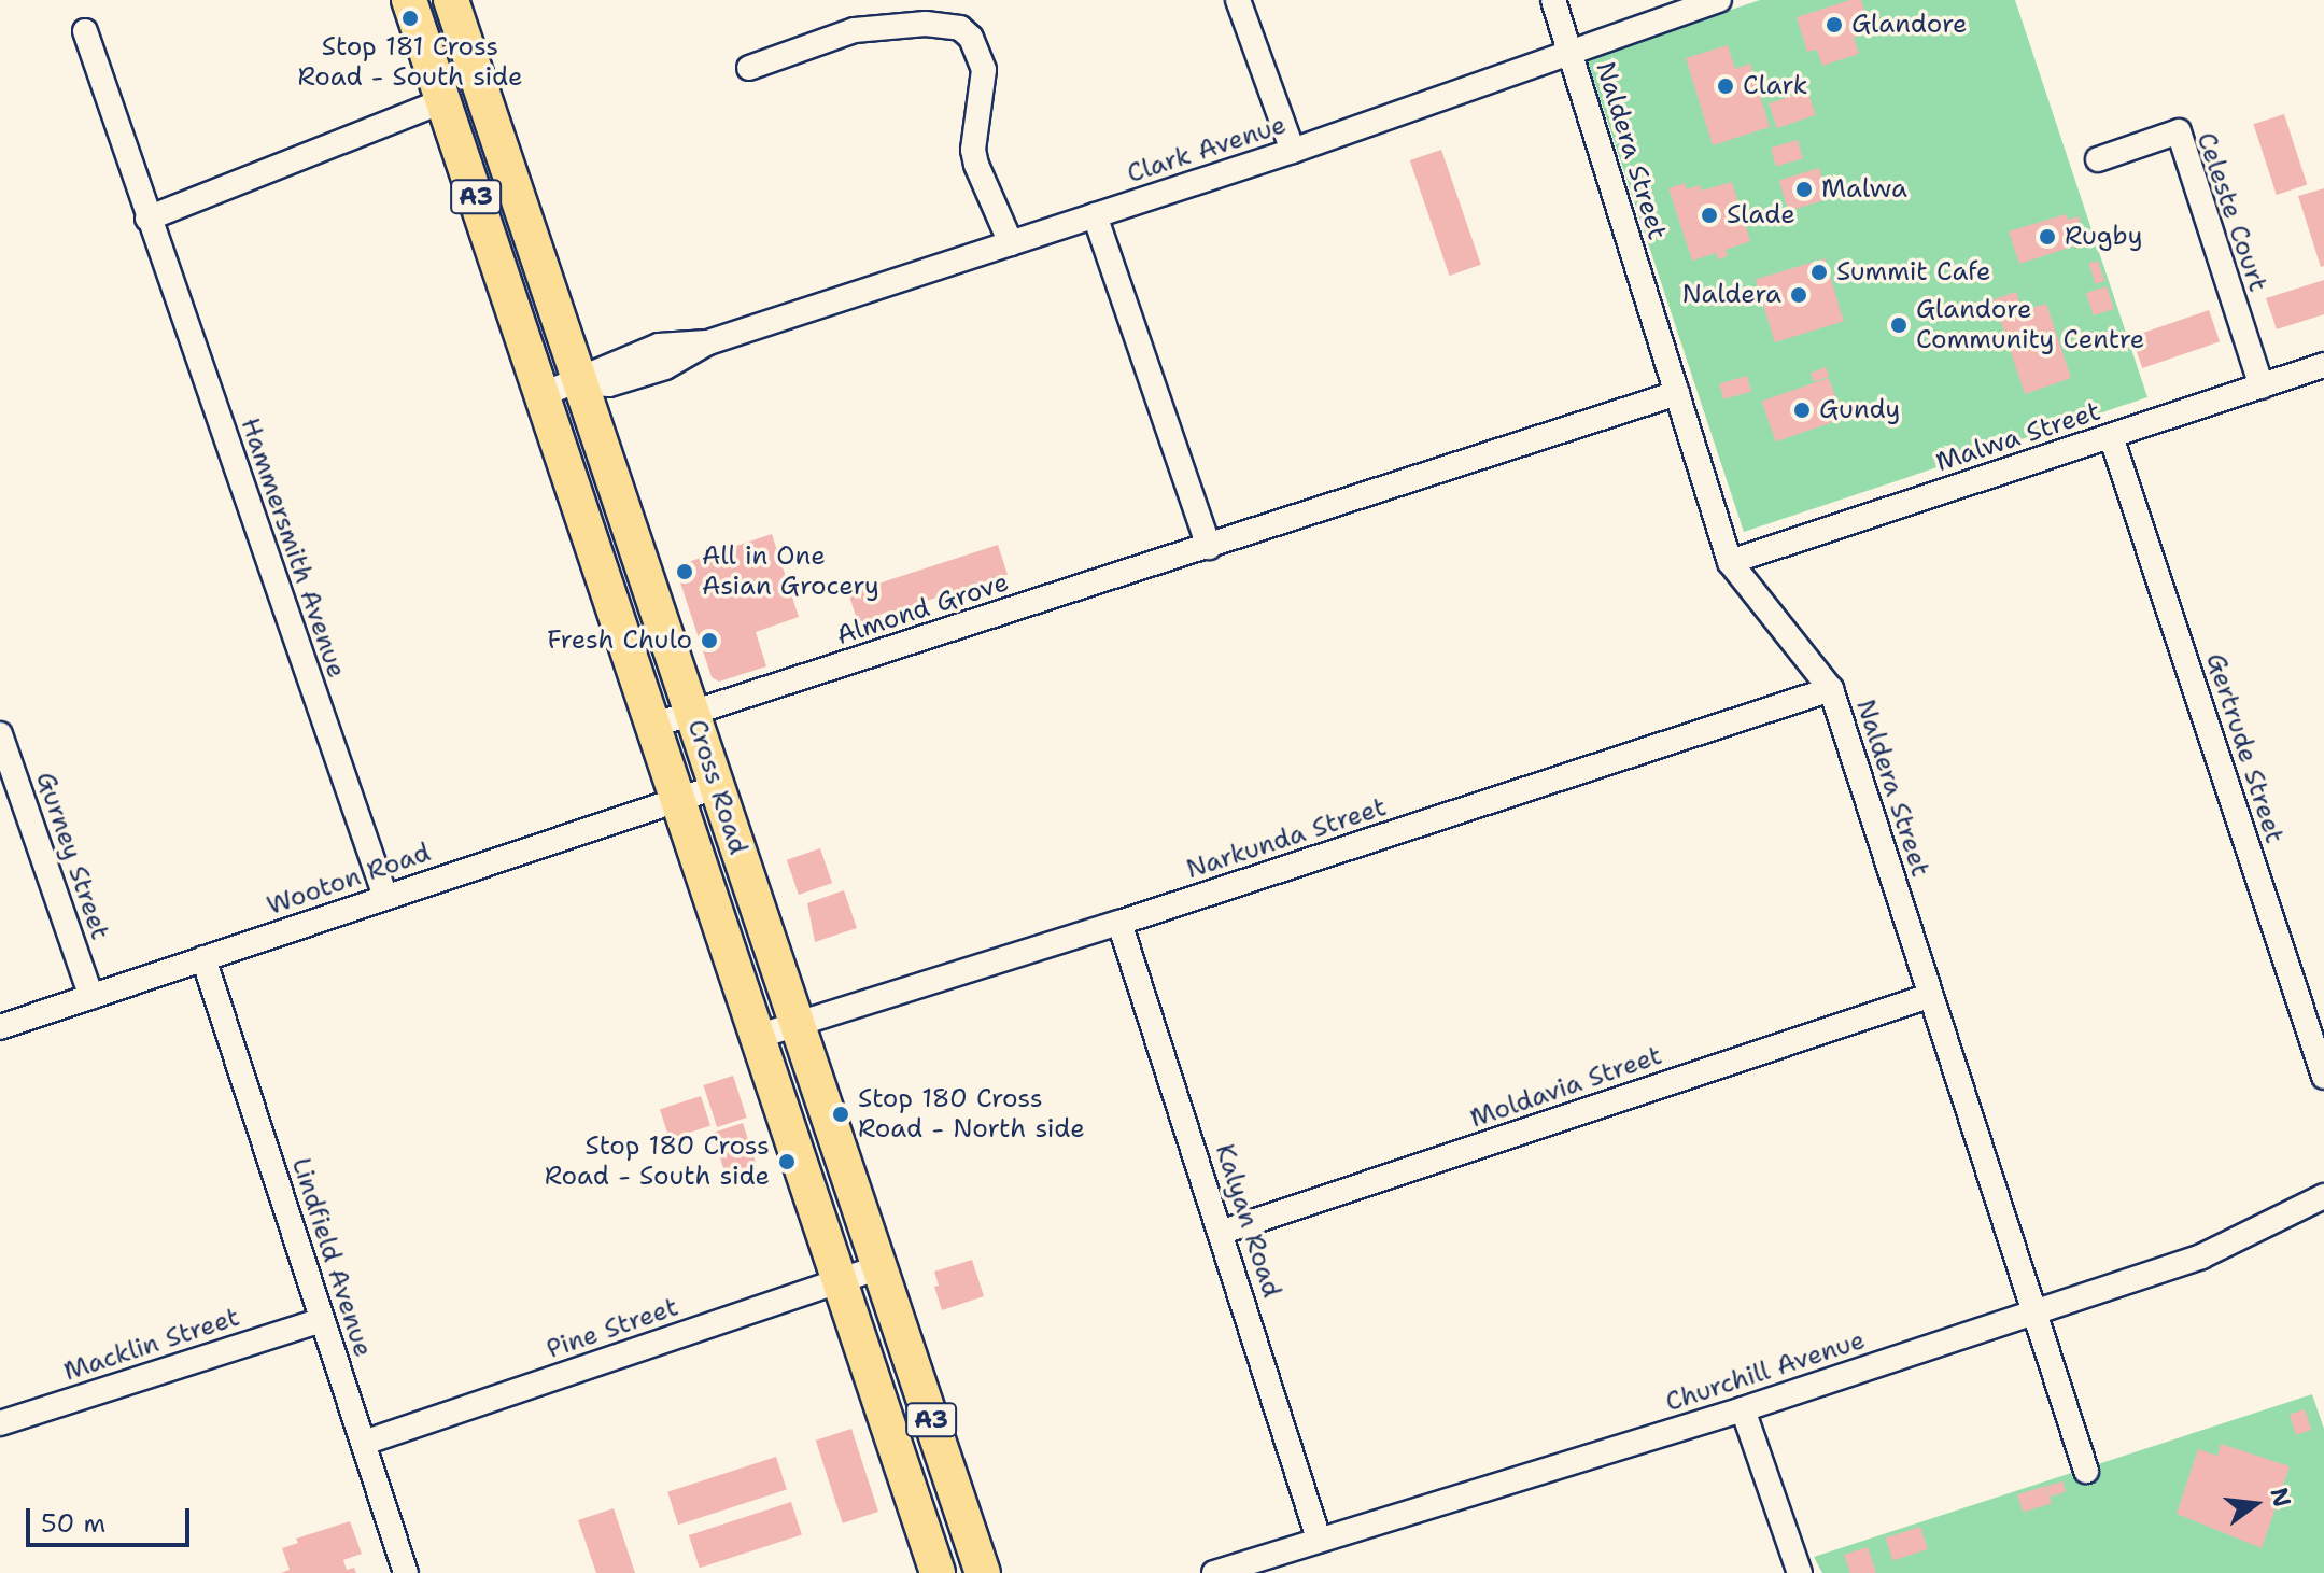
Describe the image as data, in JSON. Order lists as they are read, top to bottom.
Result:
{
  "streets": {
    "highway": ["A3", "Cross Road"],
    "street": [
      "Clark Avenue",
      "Naldera Street",
      "Celeste Court",
      "Malwa Street",
      "Hammersmith Avenue",
      "Almond Grove",
      "Gertrude Street",
      "Narkunda Street",
      "Gurney Street",
      "Wooton Road",
      "Moldavia Street",
      "Kalyan Road",
      "Lindfield Avenue",
      "Pine Street",
      "Macklin Street",
      "Churchill Avenue"
    ]
  },
  "crossings": [
    ["Clark Avenue", "Naldera Street"],
    ["Clark Avenue", "Cross Road"],
    ["Naldera Street", "Malwa Street"],
    ["Naldera Street", "Almond Grove"],
    ["Naldera Street", "Narkunda Street"],
    ["Naldera Street", "Moldavia Street"],
    ["Naldera Street", "Churchill Avenue"],
    ["Celeste Court", "Malwa Street"],
    ["Malwa Street", "Gertrude Street"],
    ["Hammersmith Avenue", "Wooton Road"],
    ["Almond Grove", "Cross Road"],
    ["Cross Road", "Narkunda Street"],
    ["Cross Road", "Wooton Road"],
    ["Cross Road", "Pine Street"],
    ["Narkunda Street", "Kalyan Road"],
    ["Gurney Street", "Wooton Road"],
    ["Wooton Road", "Lindfield Avenue"],
    ["Moldavia Street", "Kalyan Road"],
    ["Kalyan Road", "Churchill Avenue"],
    ["Lindfield Avenue", "Pine Street"],
    ["Lindfield Avenue", "Macklin Street"]
  ],
  "places": [
    "Stop 181 Cross Road - South side",
    "Glandore",
    "Clark",
    "Malwa",
    "Slade",
    "Rugby",
    "Summit Cafe",
    "Naldera",
    "Glandore Community Centre",
    "Gundy",
    "All in One Asian Grocery",
    "Fresh Chulo",
    "Stop 180 Cross Road - North side",
    "Stop 180 Cross Road - South side"
  ],
  "scale_bar": "50 m",
  "north": "right"
}
